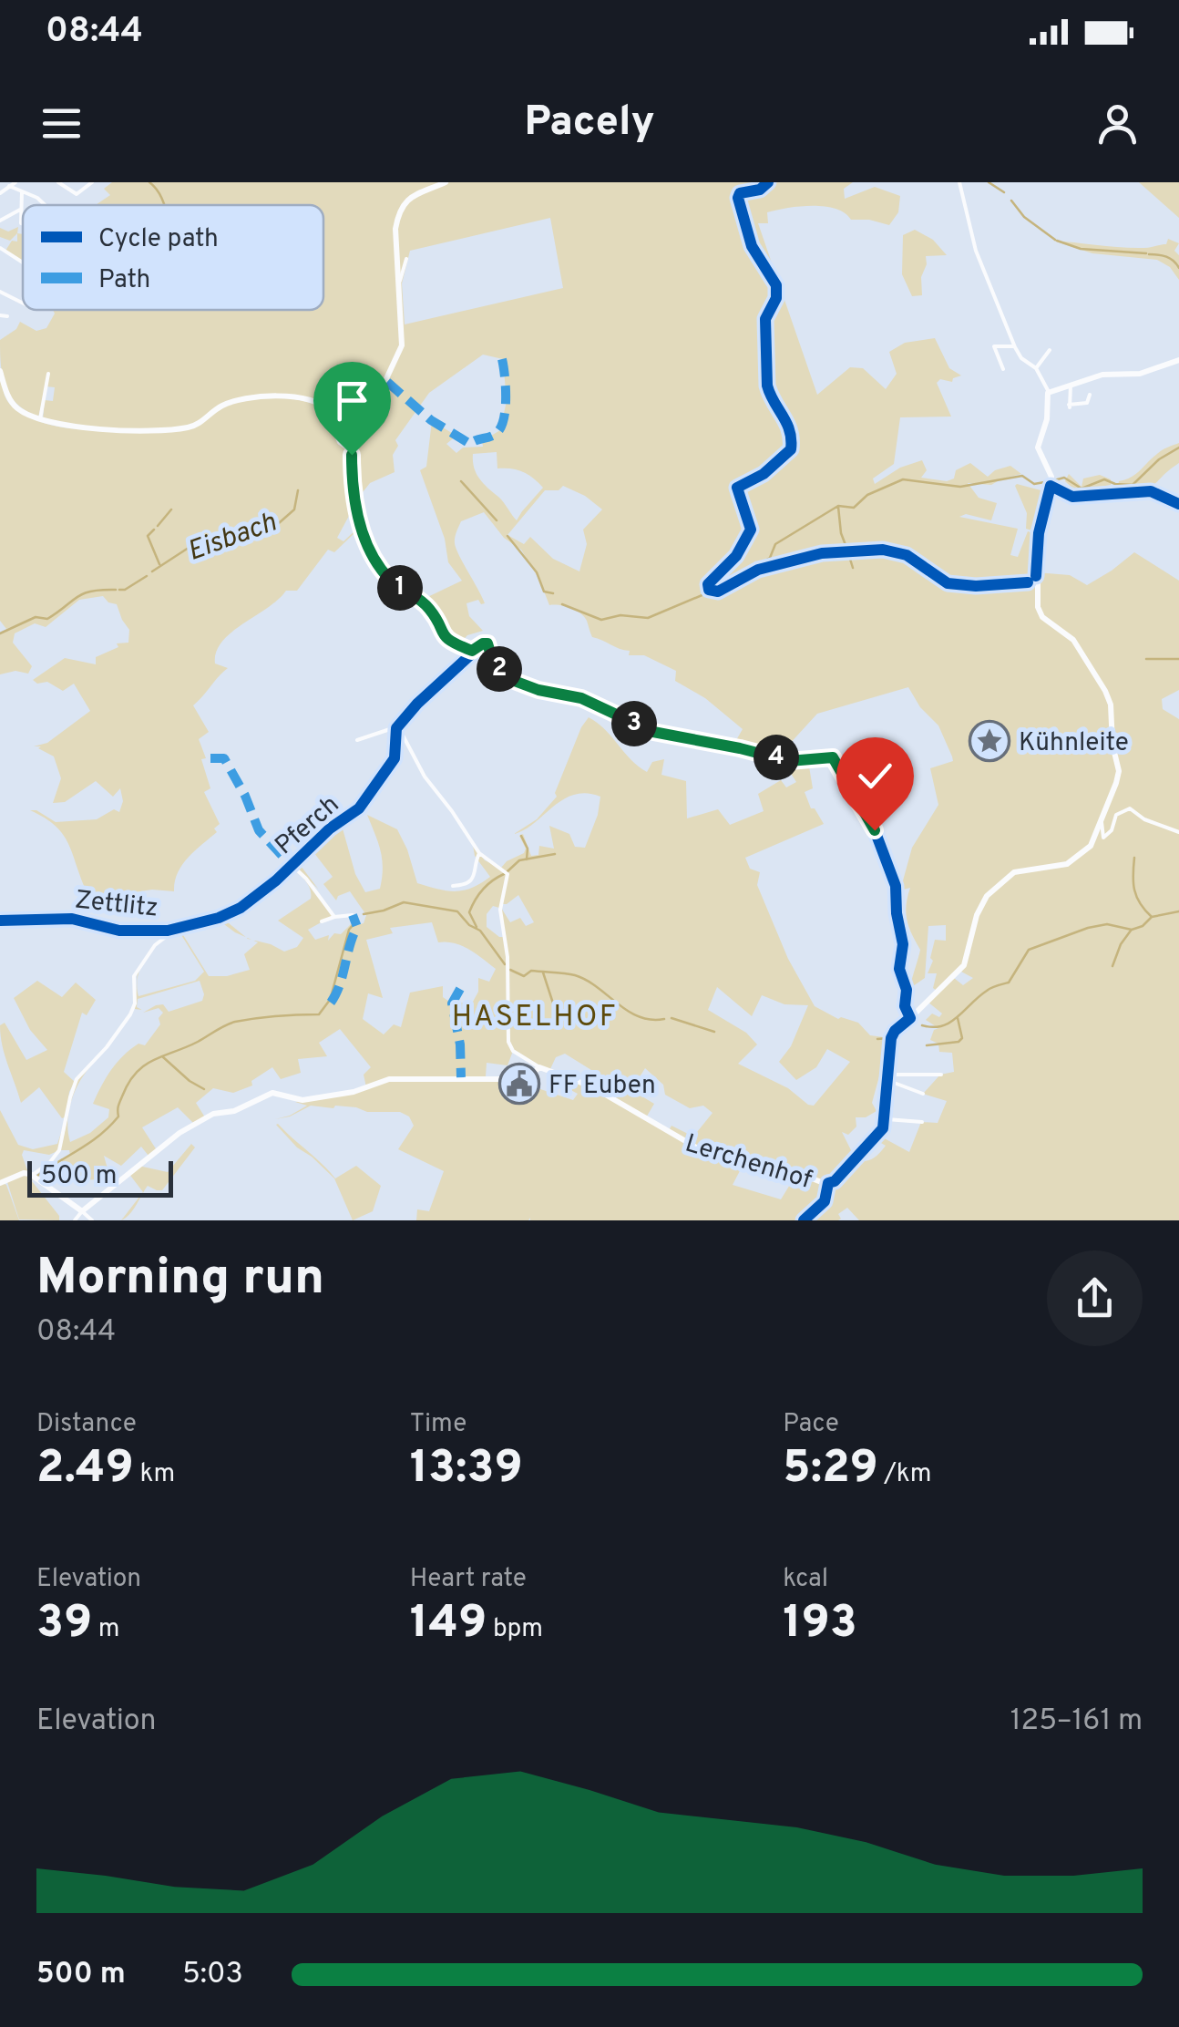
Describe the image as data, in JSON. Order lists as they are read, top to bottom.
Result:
{
  "streets": {
    "street": ["Pferch", "Zettlitz", "Lerchenhof"]
  },
  "crossings": [
    ["Pferch", "Zettlitz"]
  ],
  "districts": ["HASELHOF"],
  "water": ["Eisbach"],
  "places": {
    "place": ["Kühnleite"],
    "public building": ["FF Euben"]
  },
  "legend": ["Cycle path", "Path"],
  "scale_bar": "500 m",
  "page": {
    "status": "08:44",
    "header": "Pacely",
    "pins": [
      "1",
      "2",
      "3",
      "4"
    ],
    "scale": "500 m",
    "heading": ["Morning run", "08:44"],
    "stats": [
      ["Distance", "2.49 km"],
      ["Time", "13:39"],
      ["Pace", "5:29 /km"],
      ["Elevation", "39 m"],
      ["Heart rate", "149 bpm"],
      ["kcal", "193"]
    ],
    "chart": ["Elevation", "125–161 m"],
    "list": [
      {
        "name": "500 m",
        "note": "5:03"
      }
    ]
  }
}
